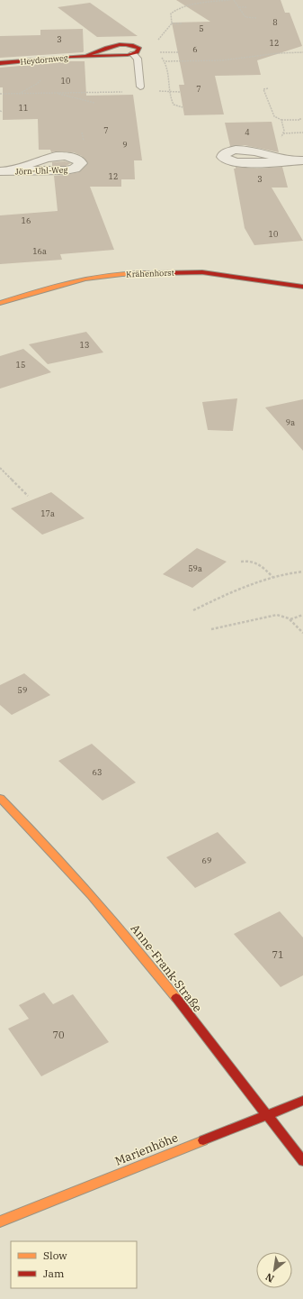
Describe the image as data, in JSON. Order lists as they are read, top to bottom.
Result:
{
  "streets": {
    "street": [
      "Heydornweg",
      "Krähenhorst",
      "Anne-Frank-Straße",
      "Marienhöhe"
    ]
  },
  "crossings": [
    ["Anne-Frank-Straße", "Marienhöhe"]
  ],
  "house_numbers": [
    "8",
    "5",
    "3",
    "12",
    "6",
    "10",
    "7",
    "11",
    "7",
    "4",
    "9",
    "12",
    "3",
    "16",
    "10",
    "16a",
    "13",
    "15",
    "9a",
    "17a",
    "59a",
    "59",
    "63",
    "69",
    "71",
    "70"
  ],
  "legend": ["Slow", "Jam"],
  "north": "bottom left"
}
